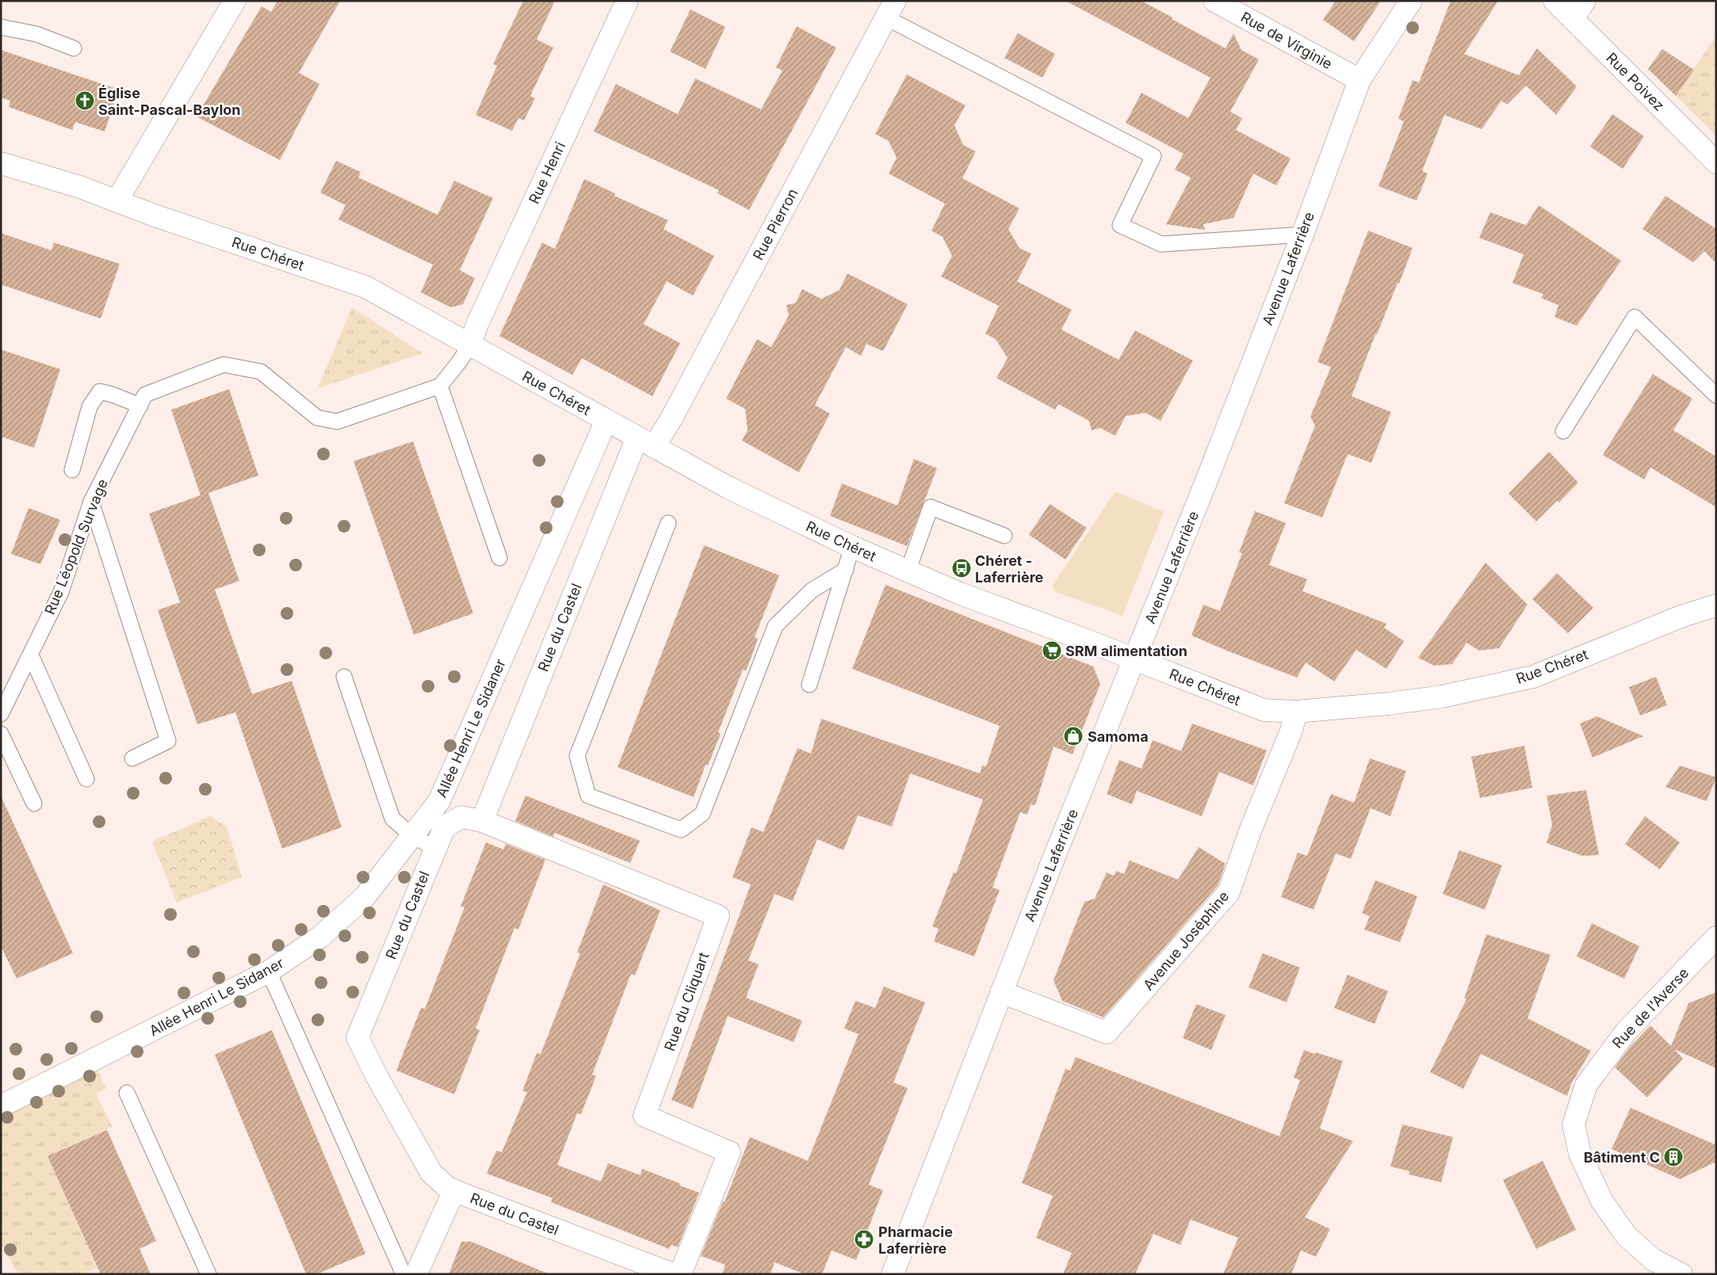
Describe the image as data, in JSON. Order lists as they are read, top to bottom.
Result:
{
  "streets": {
    "street": [
      "Rue de Virginie",
      "Rue Poivez",
      "Rue Henri",
      "Rue Pierron",
      "Rue Chéret",
      "Avenue Laferrière",
      "Rue du Castel",
      "Allée Henri Le Sidaner",
      "Avenue Joséphine",
      "Rue du Cliquart",
      "Rue de l'Averse"
    ],
    "lane": ["Rue Léopold Survage"]
  },
  "crossings": [
    ["Rue de Virginie", "Avenue Laferrière"],
    ["Rue Henri", "Rue Chéret"],
    ["Rue Pierron", "Rue Chéret"],
    ["Rue Pierron", "Rue du Castel"],
    ["Rue Chéret", "Avenue Laferrière"],
    ["Rue Chéret", "Rue du Castel"],
    ["Rue Chéret", "Allée Henri Le Sidaner"],
    ["Rue Chéret", "Avenue Joséphine"],
    ["Avenue Laferrière", "Avenue Joséphine"],
    ["Rue du Castel", "Rue du Cliquart"]
  ],
  "places": {
    "church": ["Église Saint-Pascal-Baylon"],
    "bus stop": ["Chéret - Laferrière"],
    "supermarket": ["SRM alimentation"],
    "shop": ["Samoma"],
    "building": ["Bâtiment C"],
    "pharmacy": ["Pharmacie Laferrière"]
  }
}
